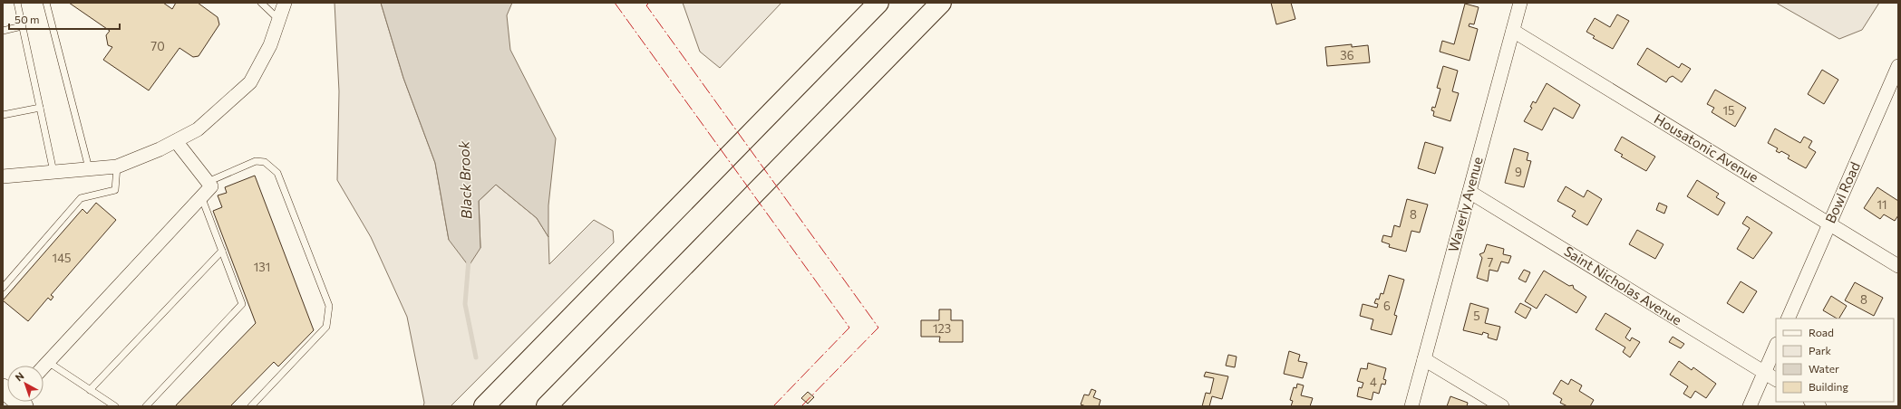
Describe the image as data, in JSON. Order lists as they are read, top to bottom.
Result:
{
  "streets": {
    "street": [
      "Housatonic Avenue",
      "Bowl Road",
      "Waverly Avenue",
      "Saint Nicholas Avenue"
    ]
  },
  "crossings": [
    ["Housatonic Avenue", "Bowl Road"],
    ["Housatonic Avenue", "Waverly Avenue"],
    ["Waverly Avenue", "Saint Nicholas Avenue"]
  ],
  "water": ["Black Brook"],
  "house_numbers": [
    "70",
    "36",
    "15",
    "9",
    "11",
    "8",
    "145",
    "7",
    "131",
    "8",
    "6",
    "5",
    "123",
    "4"
  ],
  "legend": [
    "Road",
    "Park",
    "Water",
    "Building"
  ],
  "scale_bar": "50 m",
  "north": "top left"
}
